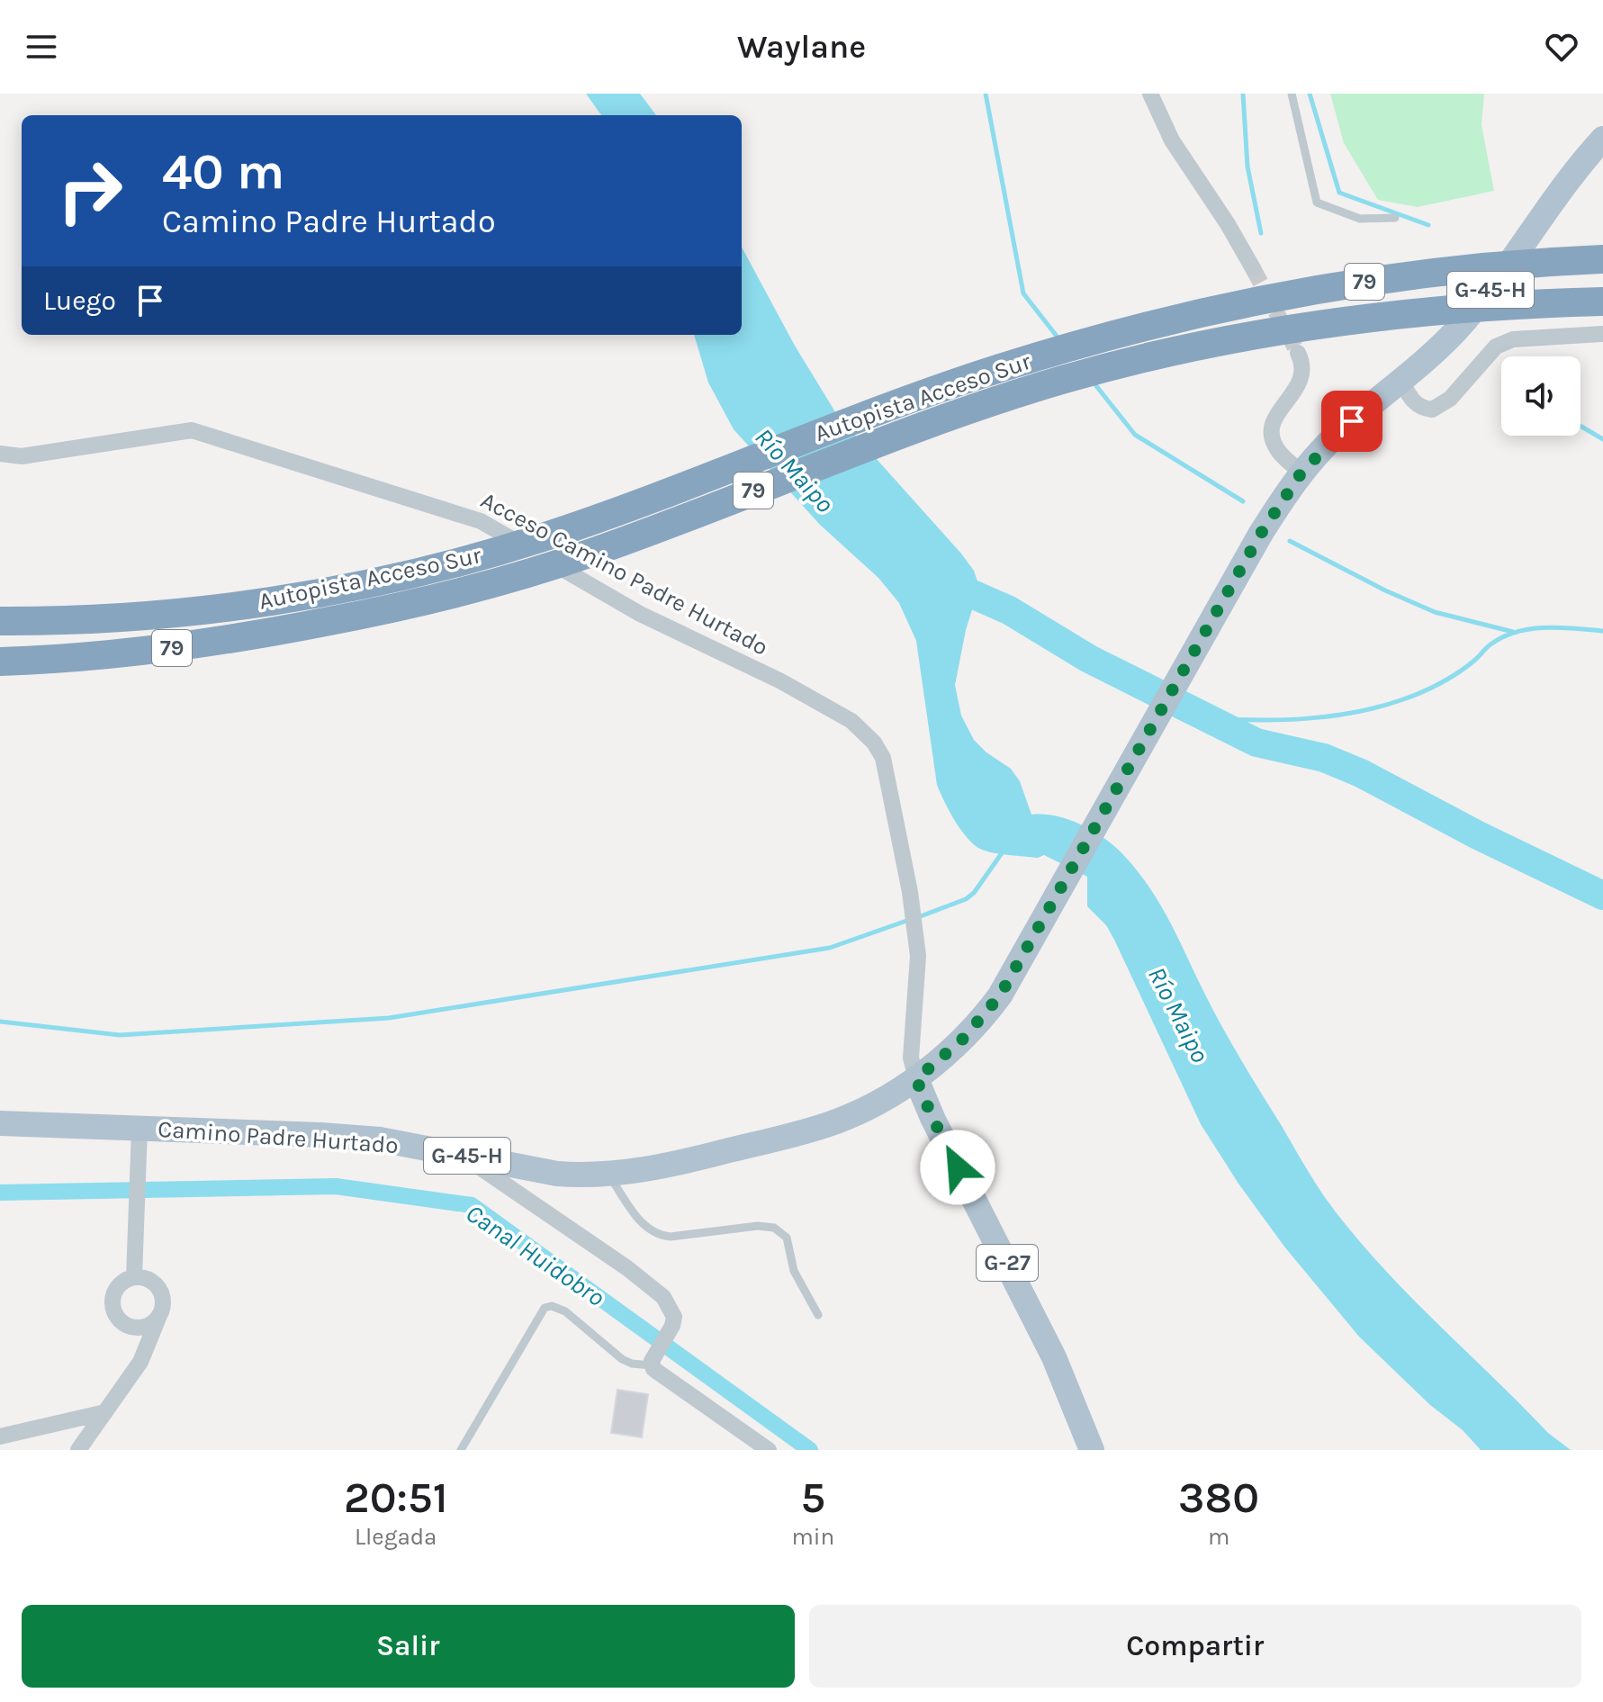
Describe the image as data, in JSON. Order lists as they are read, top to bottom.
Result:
{
  "streets": {
    "highway": ["79", "Autopista Acceso Sur"],
    "main road": ["G-45-H", "Camino Padre Hurtado", "G-27"],
    "street": ["Acceso Camino Padre Hurtado"]
  },
  "crossings": [
    ["Acceso Camino Padre Hurtado", "Camino Padre Hurtado"],
    ["Acceso Camino Padre Hurtado", "G-27"],
    ["Camino Padre Hurtado", "G-27"]
  ],
  "water": ["Río Maipo", "Canal Huidobro"],
  "page": {
    "header": "Waylane",
    "turn": ["40 m", "Camino Padre Hurtado"],
    "then": "Luego",
    "eta": [
      "20:51",
      "Llegada",
      "5",
      "min",
      "380",
      "m"
    ],
    "buttons": ["Salir", "Compartir"]
  }
}
